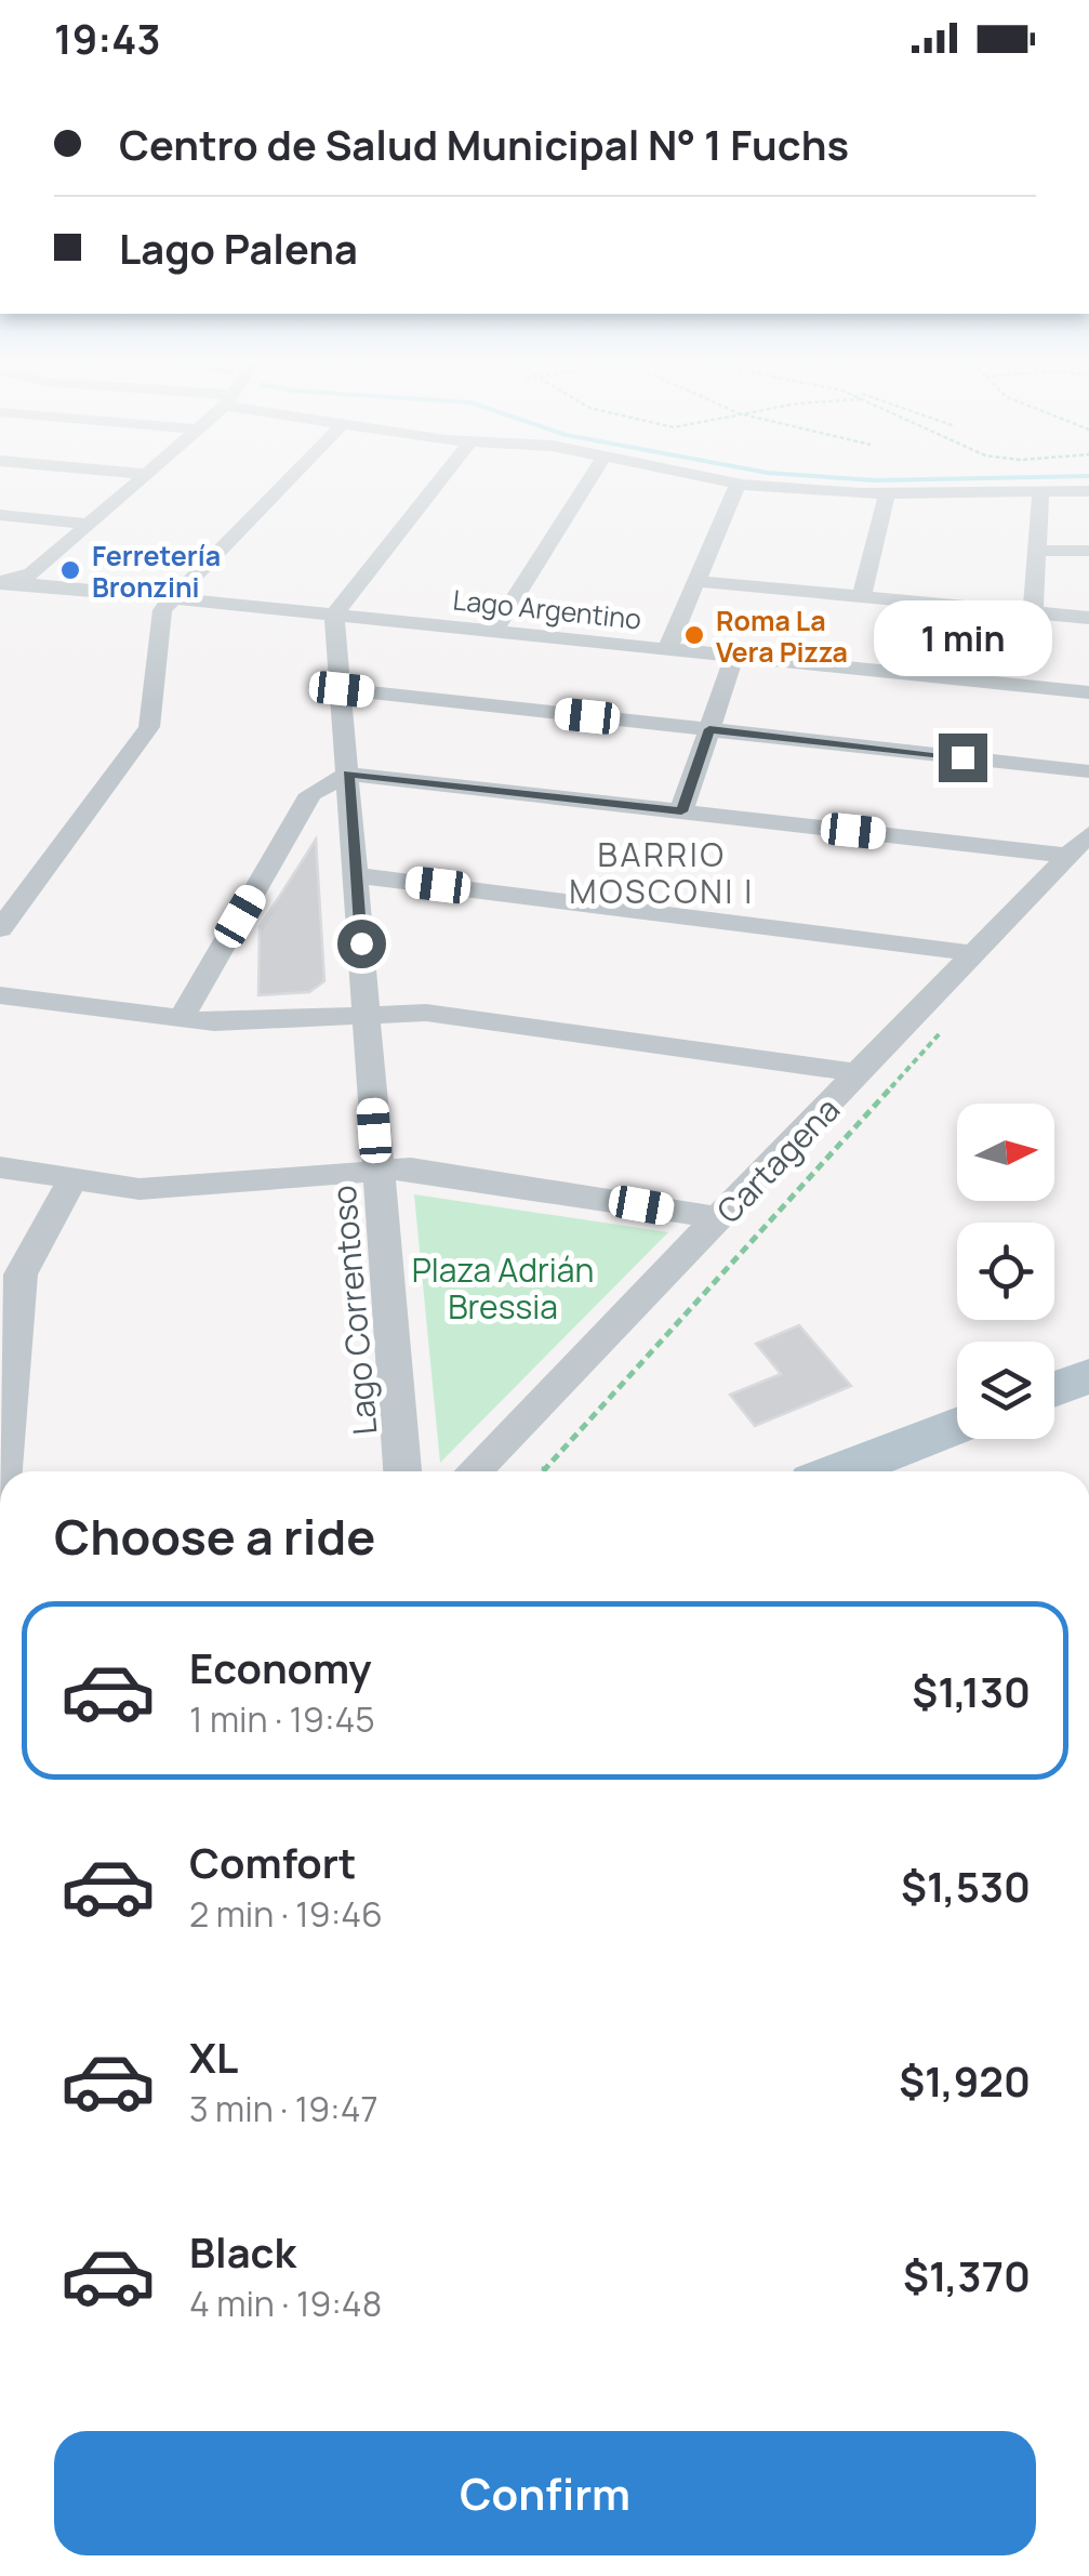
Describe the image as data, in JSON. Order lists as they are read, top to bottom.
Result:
{
  "streets": {
    "street": ["Lago Argentino", "Cartagena", "Lago Correntoso"]
  },
  "crossings": [
    ["Lago Argentino", "Lago Correntoso"]
  ],
  "districts": ["BARRIO MOSCONI I"],
  "parks": ["Plaza Adrián Bressia"],
  "places": ["Ferretería Bronzini", "Roma La Vera Pizza"],
  "north": "right",
  "page": {
    "status": "19:43",
    "banner": ["Centro de Salud Municipal N° 1 Fuchs", "Lago Palena"],
    "bubble": "1 min",
    "heading": "Choose a ride",
    "list": [
      {
        "name": "Economy",
        "note": "1 min · 19:45",
        "value": "$1,130"
      },
      {
        "name": "Comfort",
        "note": "2 min · 19:46",
        "value": "$1,530"
      },
      {
        "name": "XL",
        "note": "3 min · 19:47",
        "value": "$1,920"
      },
      {
        "name": "Black",
        "note": "4 min · 19:48",
        "value": "$1,370"
      }
    ],
    "buttons": "Confirm"
  }
}
